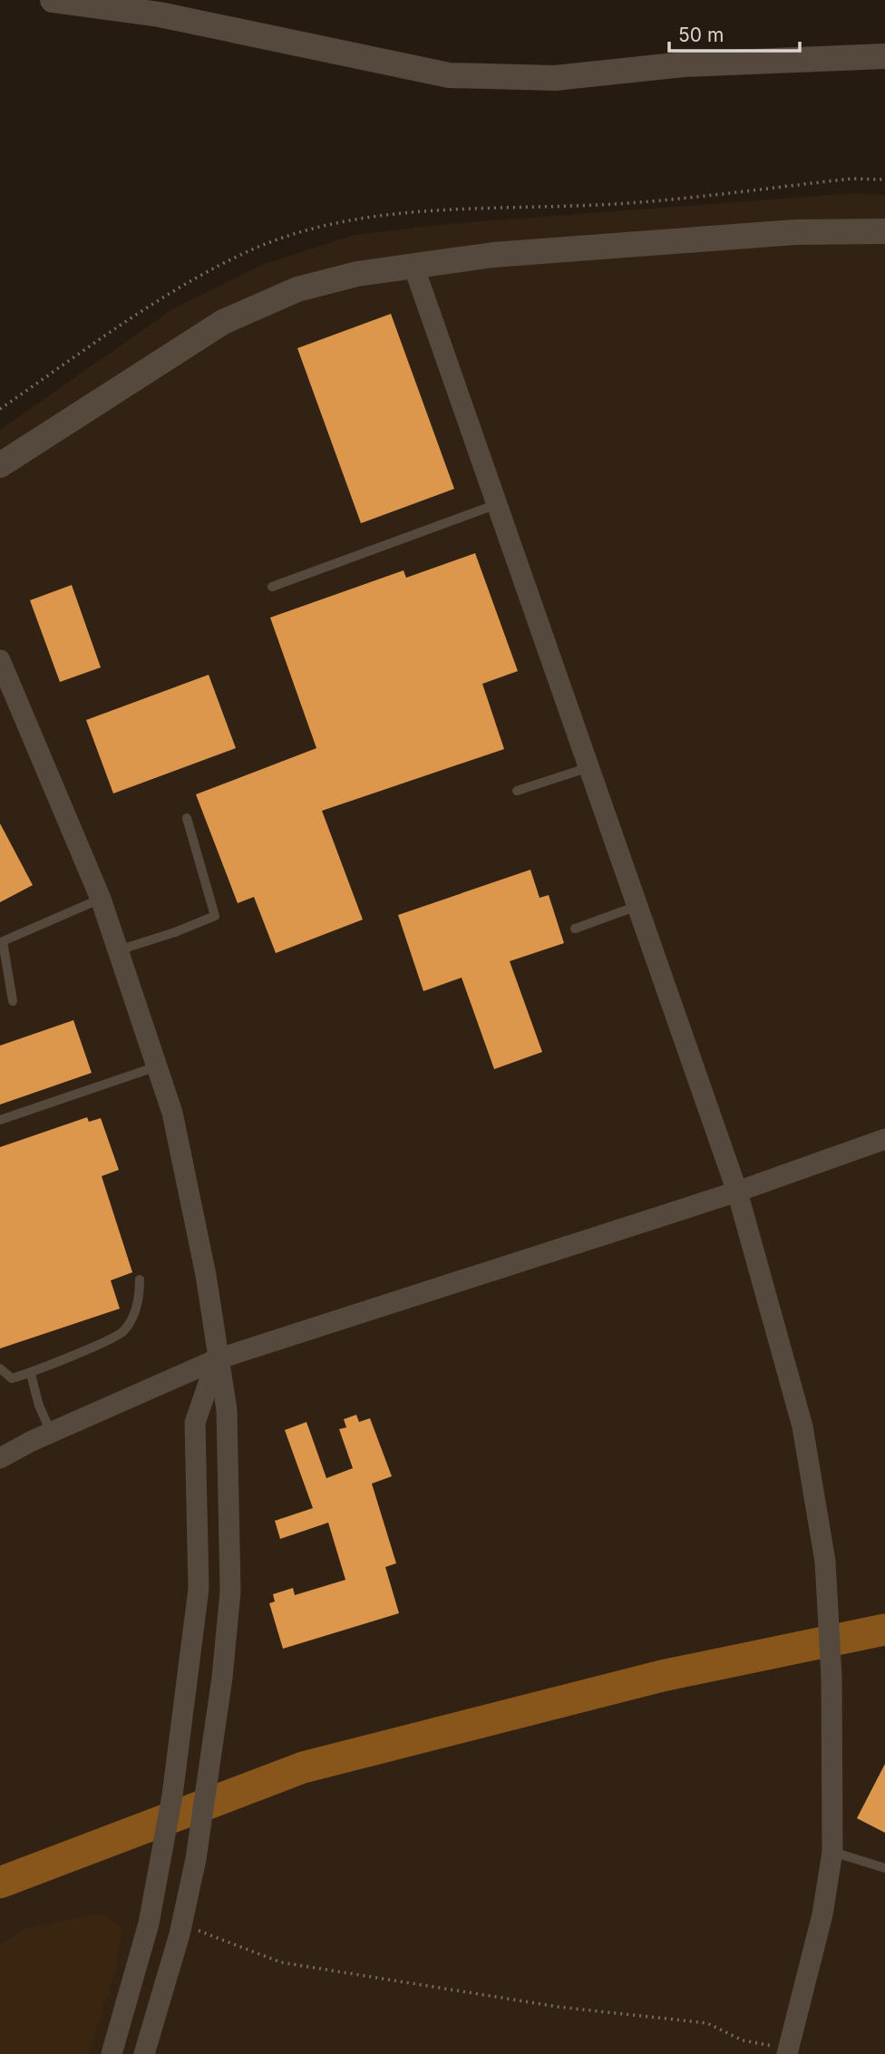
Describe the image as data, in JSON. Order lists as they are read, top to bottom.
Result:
{
  "scale_bar": "50 m"
}
